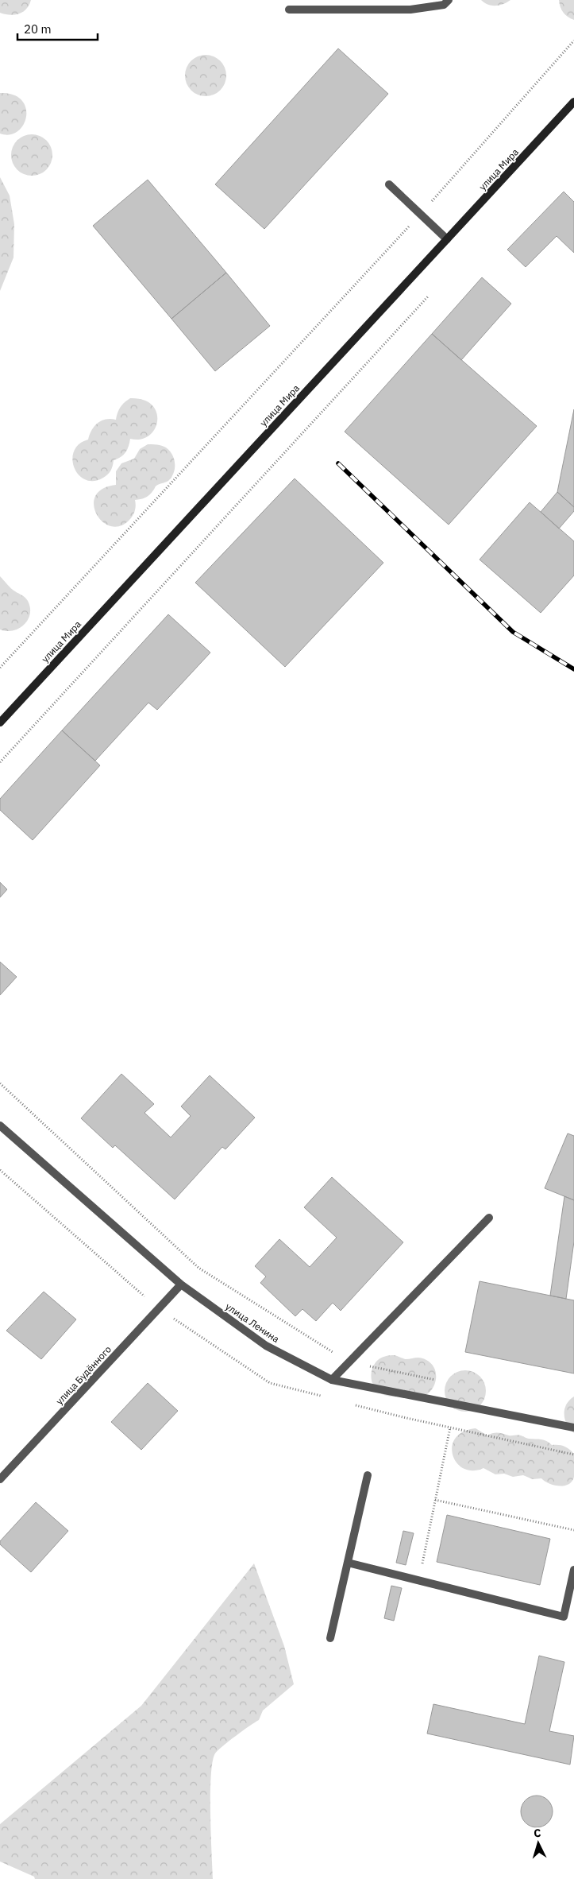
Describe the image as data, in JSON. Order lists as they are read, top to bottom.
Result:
{
  "streets": {
    "main road": ["улица Мира"],
    "street": ["улица Ленина", "улица Будённого"]
  },
  "crossings": [
    ["улица Ленина", "улица Будённого"]
  ],
  "scale_bar": "20 m",
  "north": "top"
}
